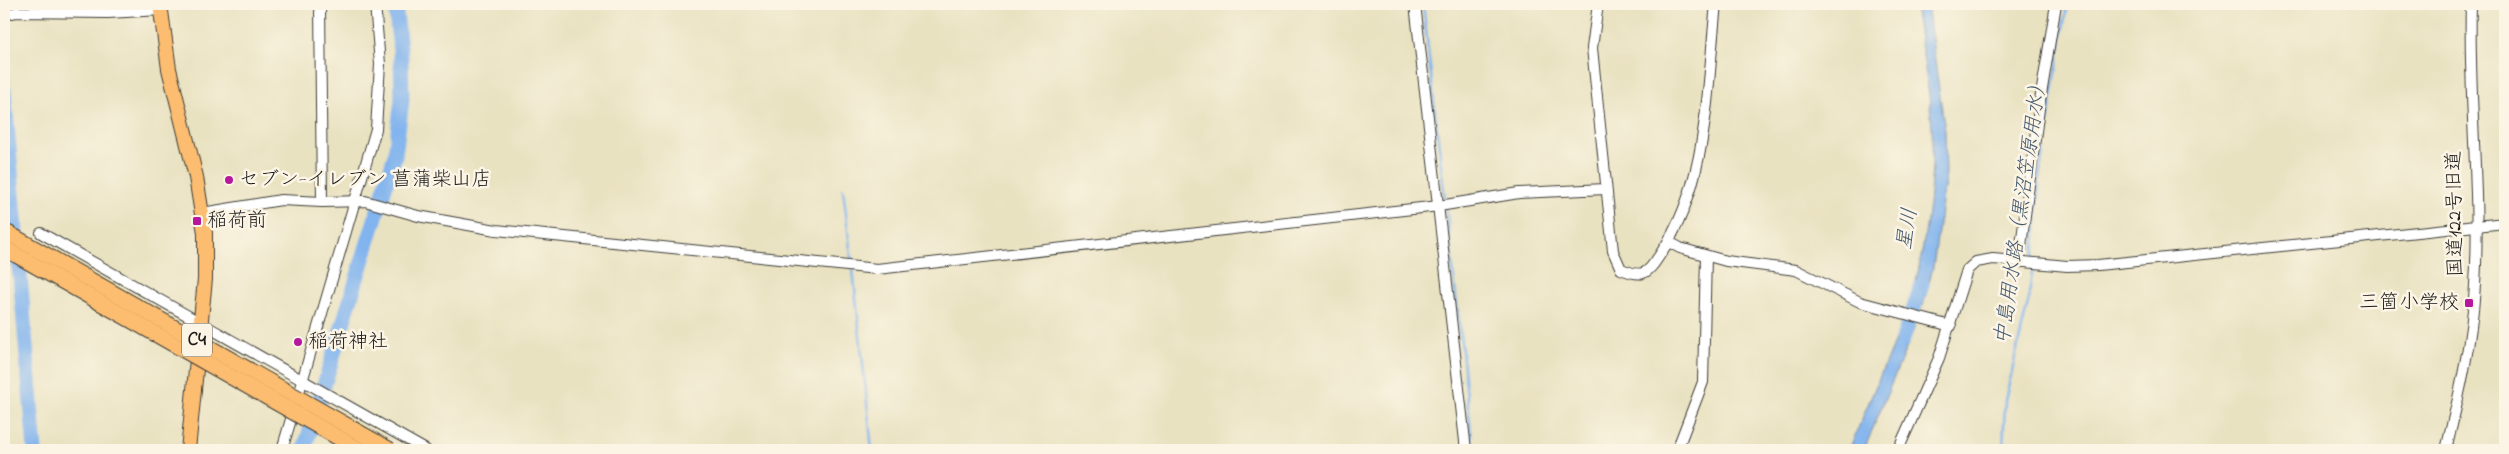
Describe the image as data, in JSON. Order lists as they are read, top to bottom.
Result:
{
  "streets": {
    "highway": ["C4"],
    "street": ["国道122号旧道"]
  },
  "water": ["中島用水路（黒沼笠原用水）", "星川"],
  "places": {
    "other": ["セブン-イレブン 菖蒲柴山店", "稲荷神社"],
    "transit": ["稲荷前", "三箇小学校"]
  }
}
